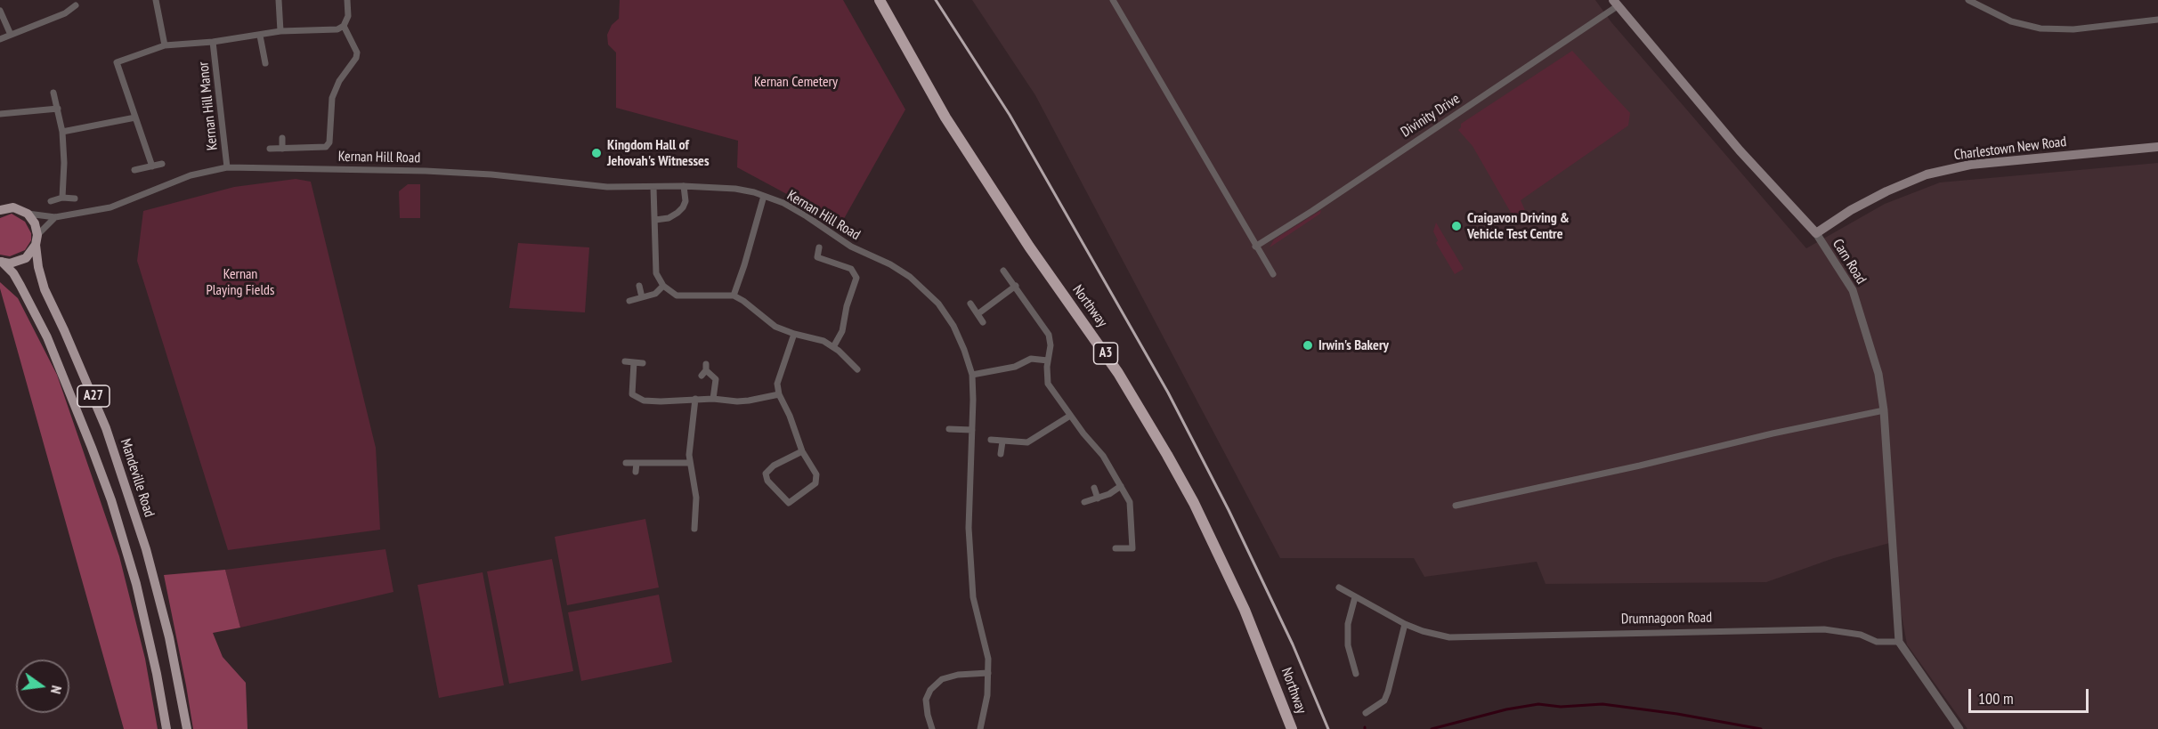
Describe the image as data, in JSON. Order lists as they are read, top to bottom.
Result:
{
  "streets": {
    "highway": ["Northway", "A3"],
    "main road": [
      "Charlestown New Road",
      "Carn Road",
      "A27",
      "Mandeville Road"
    ],
    "street": [
      "Kernan Hill Manor",
      "Divinity Drive",
      "Kernan Hill Road",
      "Drumnagoon Road"
    ]
  },
  "crossings": [
    ["Kernan Hill Manor", "Kernan Hill Road"],
    ["Divinity Drive", "Carn Road"],
    ["Charlestown New Road", "Carn Road"],
    ["Kernan Hill Road", "A27"],
    ["Carn Road", "Drumnagoon Road"],
    ["A27", "Mandeville Road"]
  ],
  "parks": ["Kernan Cemetery", "Kernan Playing Fields"],
  "places": ["Kingdom Hall of Jehovah's Witnesses", "Craigavon Driving & Vehicle Test Centre", "Irwin's Bakery"],
  "scale_bar": "100 m",
  "north": "right"
}
